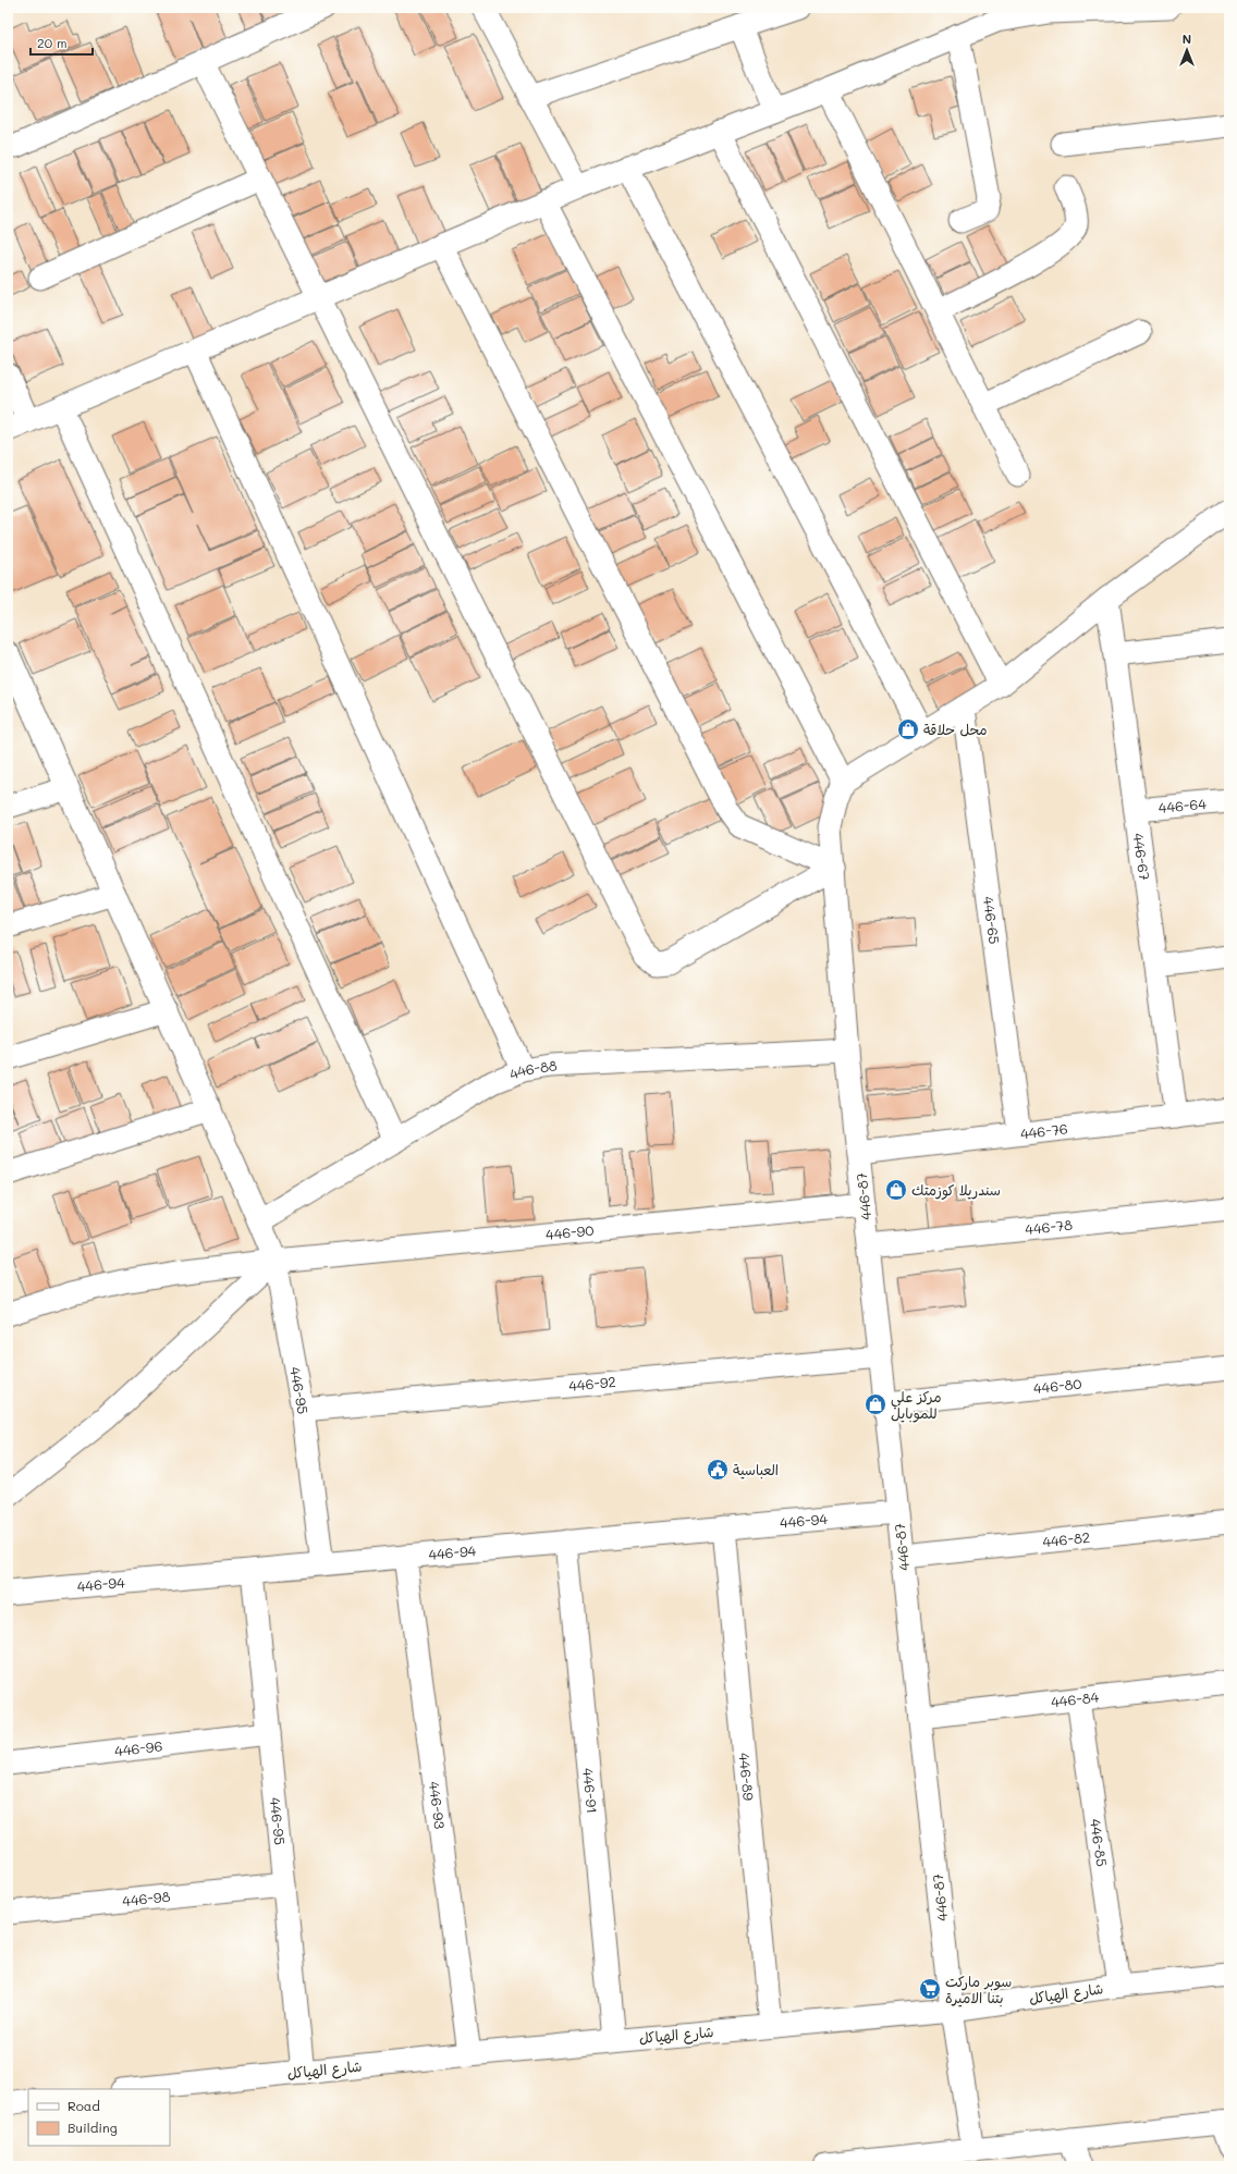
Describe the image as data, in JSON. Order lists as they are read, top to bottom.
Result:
{
  "streets": {
    "street": [
      "446-64",
      "446-67",
      "446-65",
      "446-88",
      "446-76",
      "446-87",
      "446-78",
      "446-90",
      "446-92",
      "446-80",
      "446-95",
      "446-94",
      "446-82",
      "446-84",
      "446-96",
      "446-89",
      "446-91",
      "446-93",
      "446-85",
      "446-98",
      "شارع الهياكل"
    ]
  },
  "crossings": [
    ["446-64", "446-67"],
    ["446-67", "446-76"],
    ["446-65", "446-76"],
    ["446-88", "446-87"],
    ["446-88", "446-95"],
    ["446-76", "446-87"],
    ["446-87", "446-78"],
    ["446-87", "446-90"],
    ["446-87", "446-92"],
    ["446-87", "446-80"],
    ["446-87", "446-94"],
    ["446-87", "446-82"],
    ["446-87", "446-84"],
    ["446-87", "شارع الهياكل"],
    ["446-90", "446-95"],
    ["446-92", "446-95"],
    ["446-95", "446-94"],
    ["446-95", "446-96"],
    ["446-95", "446-98"],
    ["446-95", "شارع الهياكل"],
    ["446-94", "446-89"],
    ["446-94", "446-91"],
    ["446-94", "446-93"],
    ["446-84", "446-85"],
    ["446-89", "شارع الهياكل"],
    ["446-91", "شارع الهياكل"],
    ["446-93", "شارع الهياكل"],
    ["446-85", "شارع الهياكل"]
  ],
  "places": {
    "shop": ["محل حلاقة", "سندريلا كوزمتك", "مركز علي للموبايل"],
    "public building": ["العباسية"],
    "supermarket": ["سوبر ماركت بتنا الاميرة"]
  },
  "legend": ["Road", "Building"],
  "scale_bar": "20 m",
  "north": "top"
}
